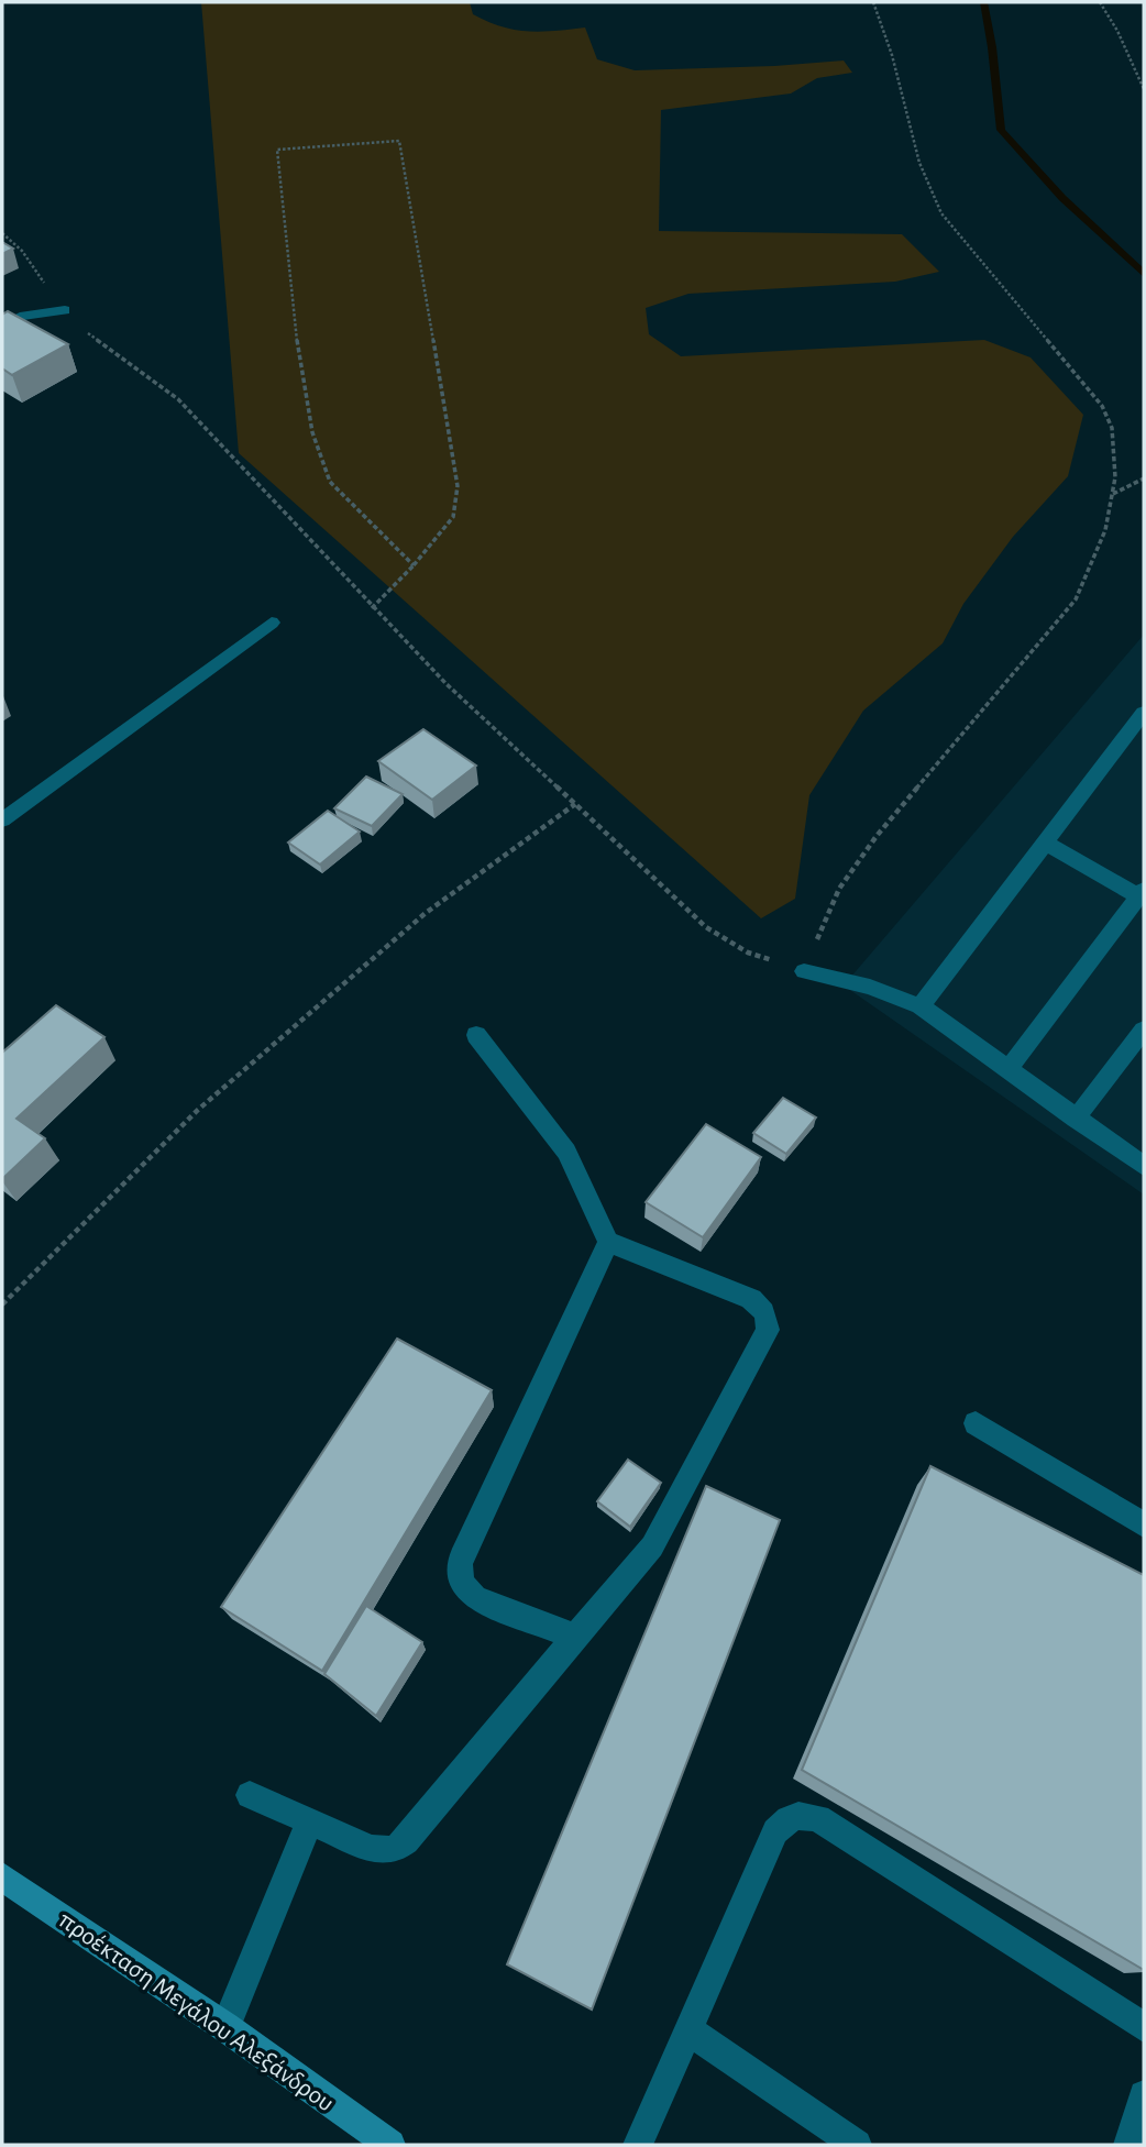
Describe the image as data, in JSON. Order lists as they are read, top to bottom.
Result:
{
  "streets": {
    "main road": ["προέκταση Μεγάλου Αλεξάνδρου"]
  }
}
